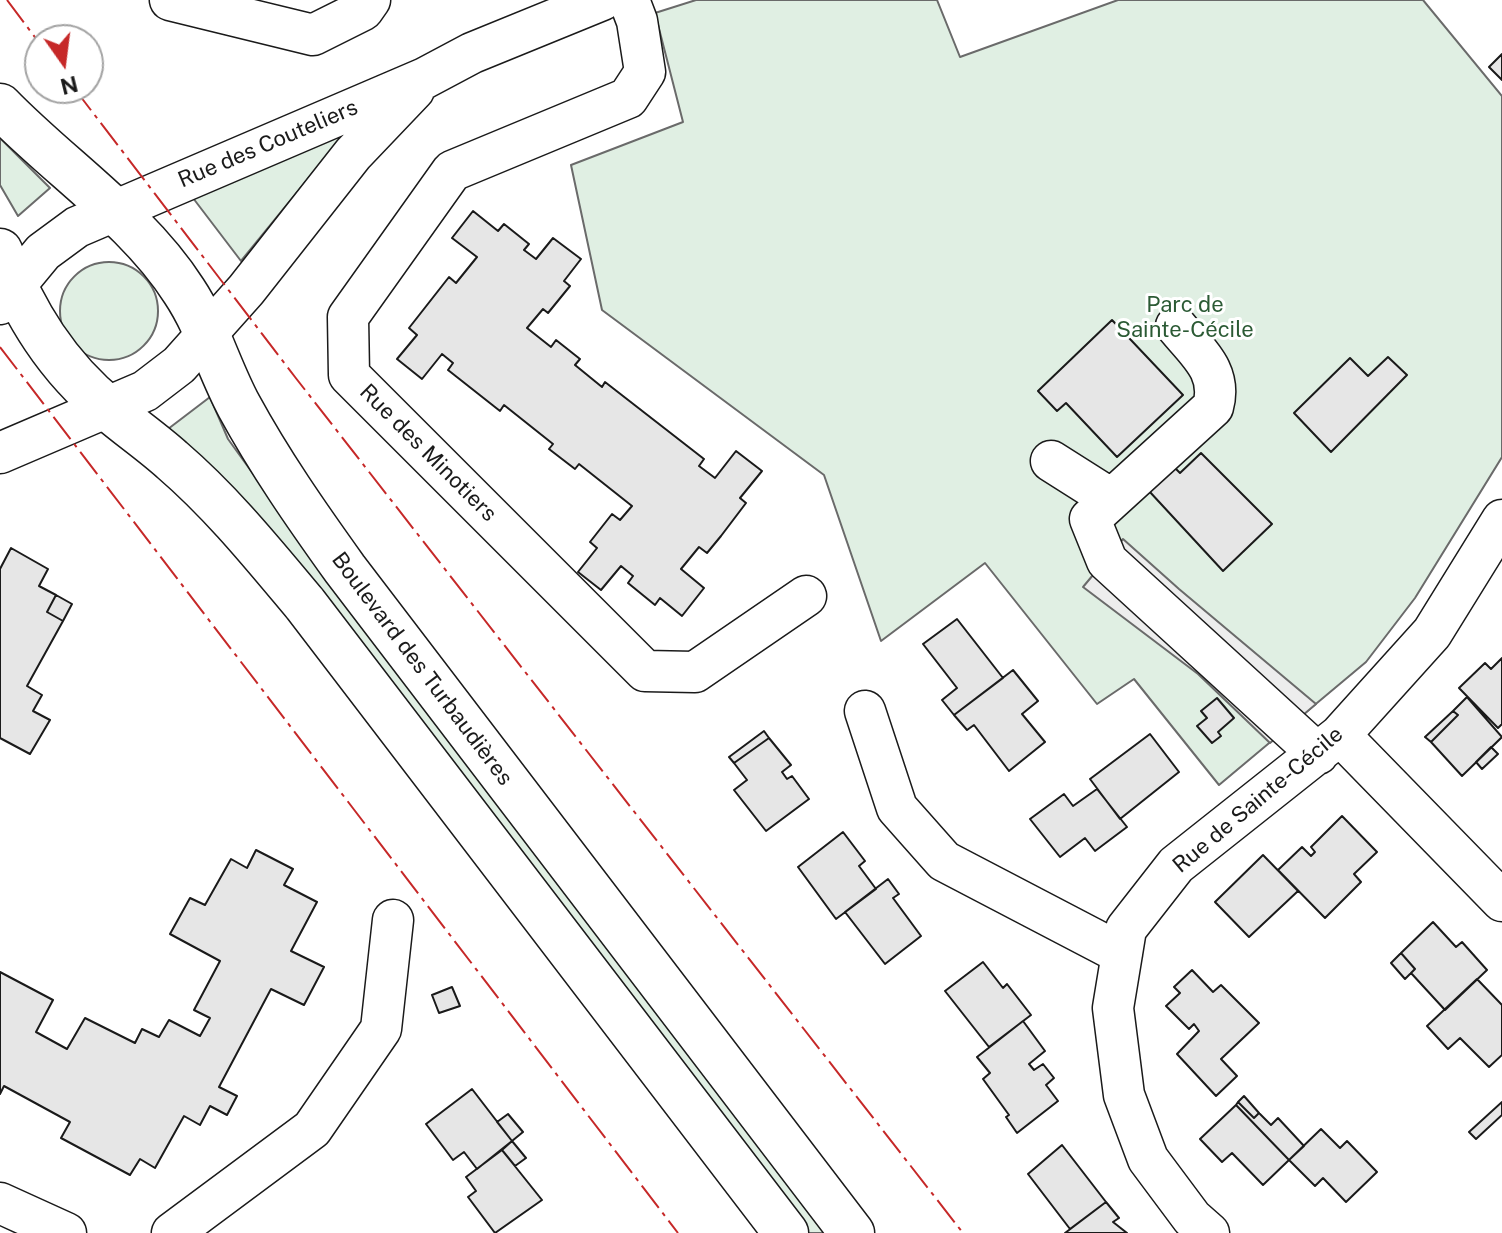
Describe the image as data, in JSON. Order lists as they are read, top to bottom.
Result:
{
  "streets": {
    "main road": ["Boulevard des Turbaudières"],
    "street": ["Rue des Couteliers", "Rue des Minotiers", "Rue de Sainte-Cécile"]
  },
  "crossings": [
    ["Rue des Couteliers", "Boulevard des Turbaudières"]
  ],
  "parks": ["Parc de Sainte-Cécile"],
  "north": "bottom"
}
